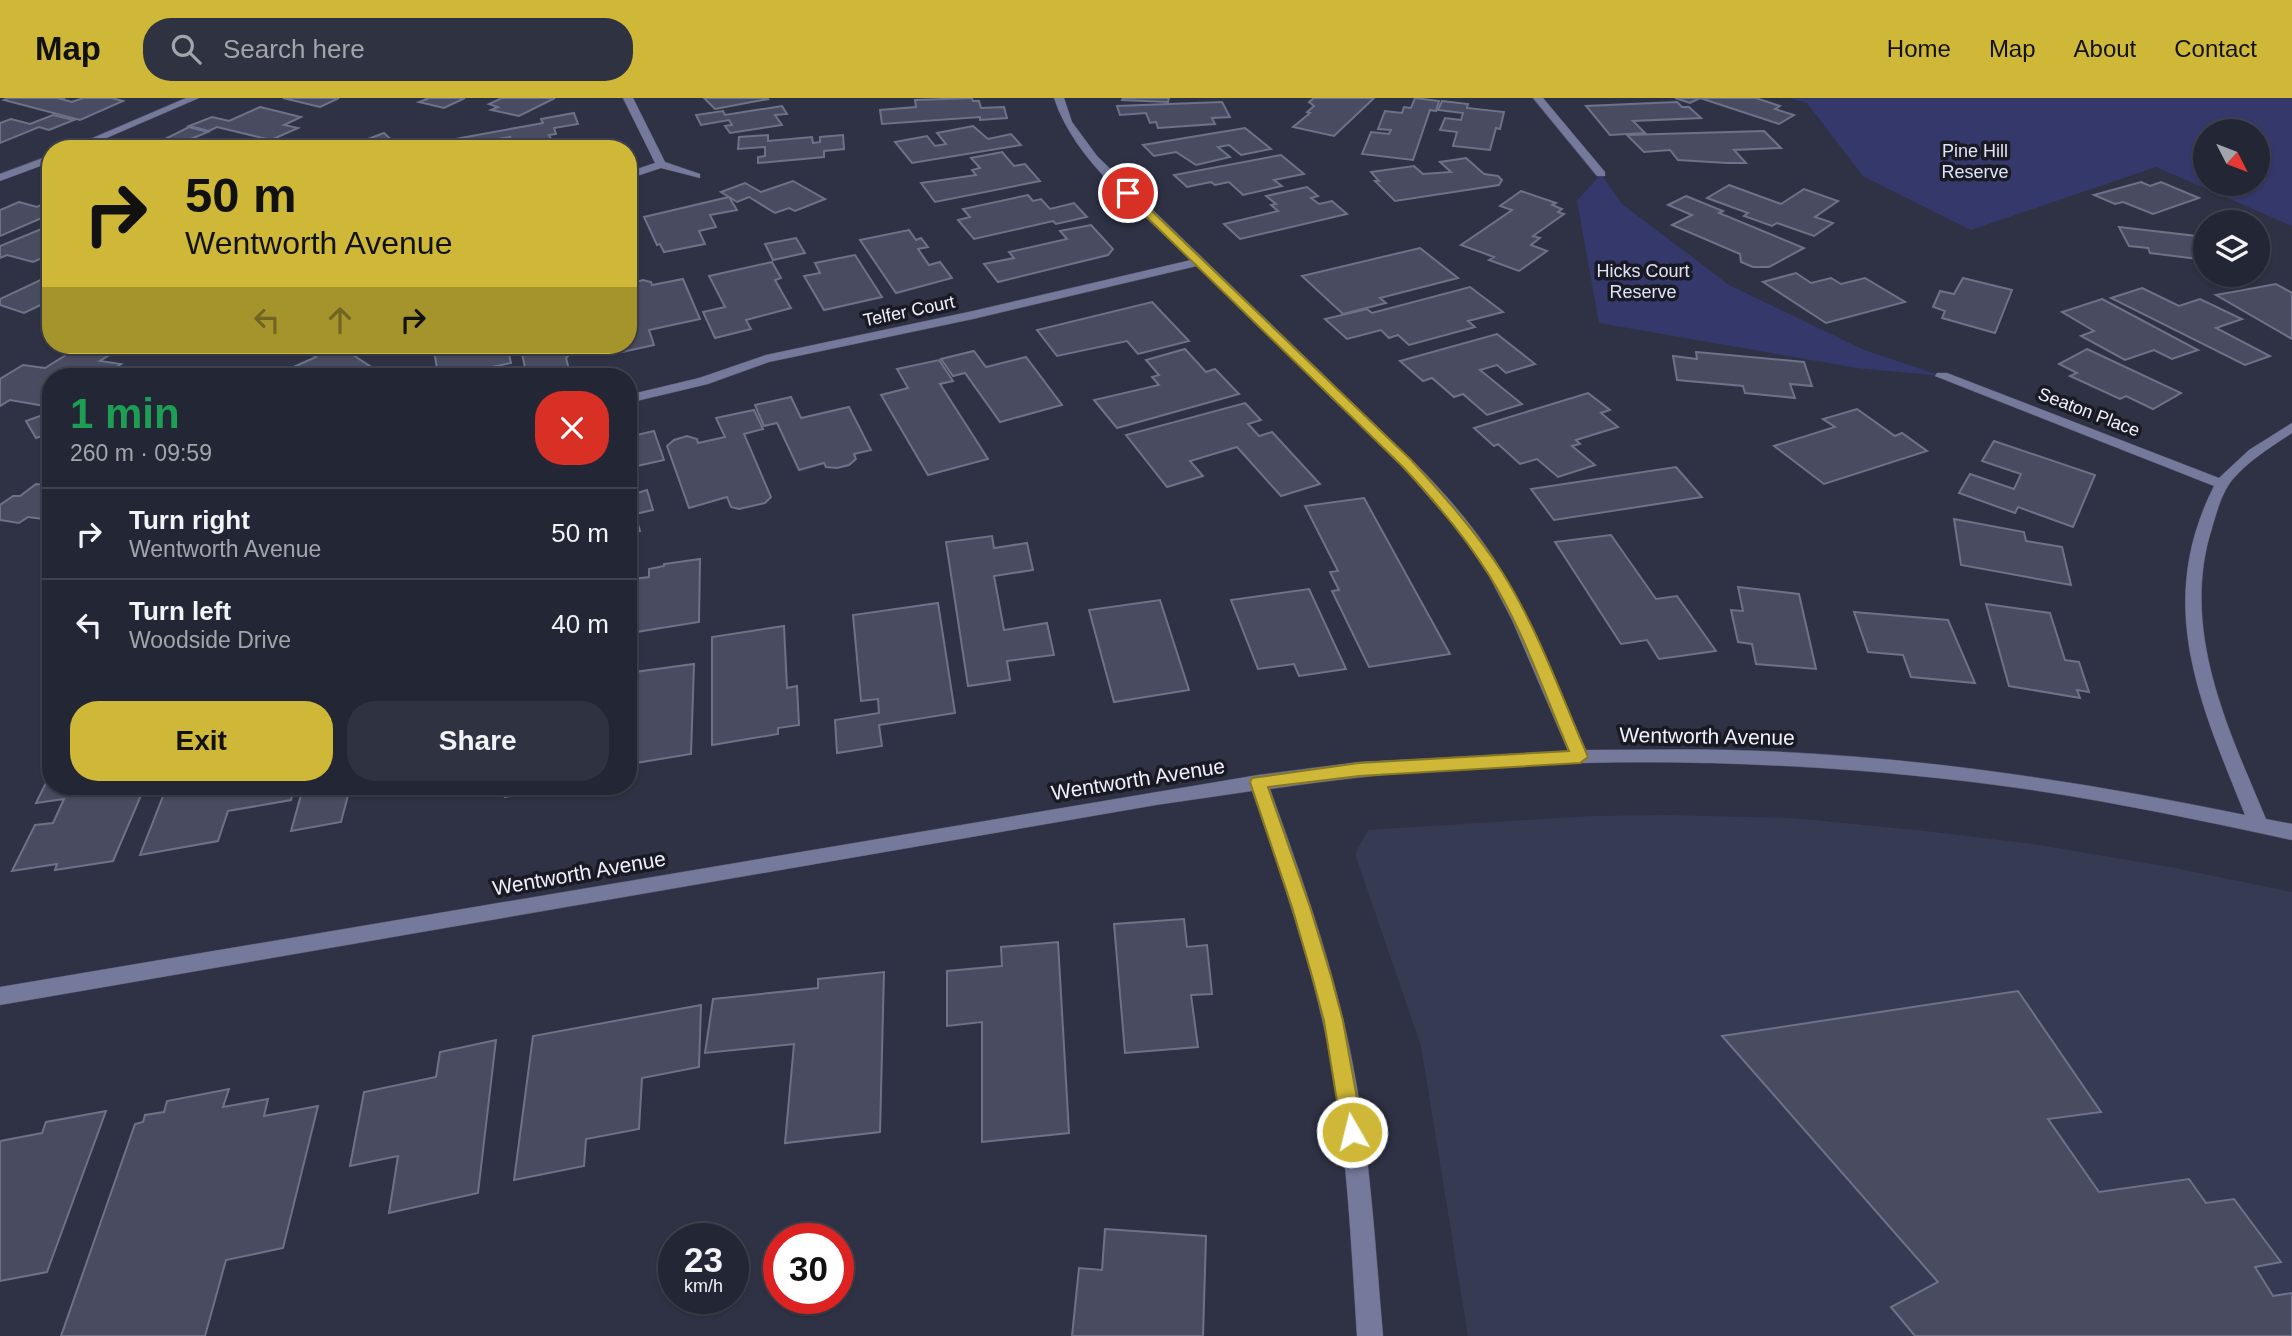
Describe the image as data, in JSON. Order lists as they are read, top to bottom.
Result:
{
  "streets": {
    "street": ["Telfer Court", "Seaton Place", "Wentworth Avenue"]
  },
  "parks": ["Pine Hill Reserve", "Hicks Court Reserve"],
  "north": "bottom right",
  "page": {
    "header": "Map",
    "search": "Search here",
    "nav": [
      "Home",
      "Map",
      "About",
      "Contact"
    ],
    "turn": ["50 m", "Wentworth Avenue"],
    "heading": ["1 min", "260 m · 09:59"],
    "list": [
      {
        "name": "Turn right",
        "note": "Wentworth Avenue",
        "value": "50 m"
      },
      {
        "name": "Turn left",
        "note": "Woodside Drive",
        "value": "40 m"
      }
    ],
    "buttons": ["Exit", "Share"],
    "speed": "23 km/h",
    "limit": "30"
  }
}
